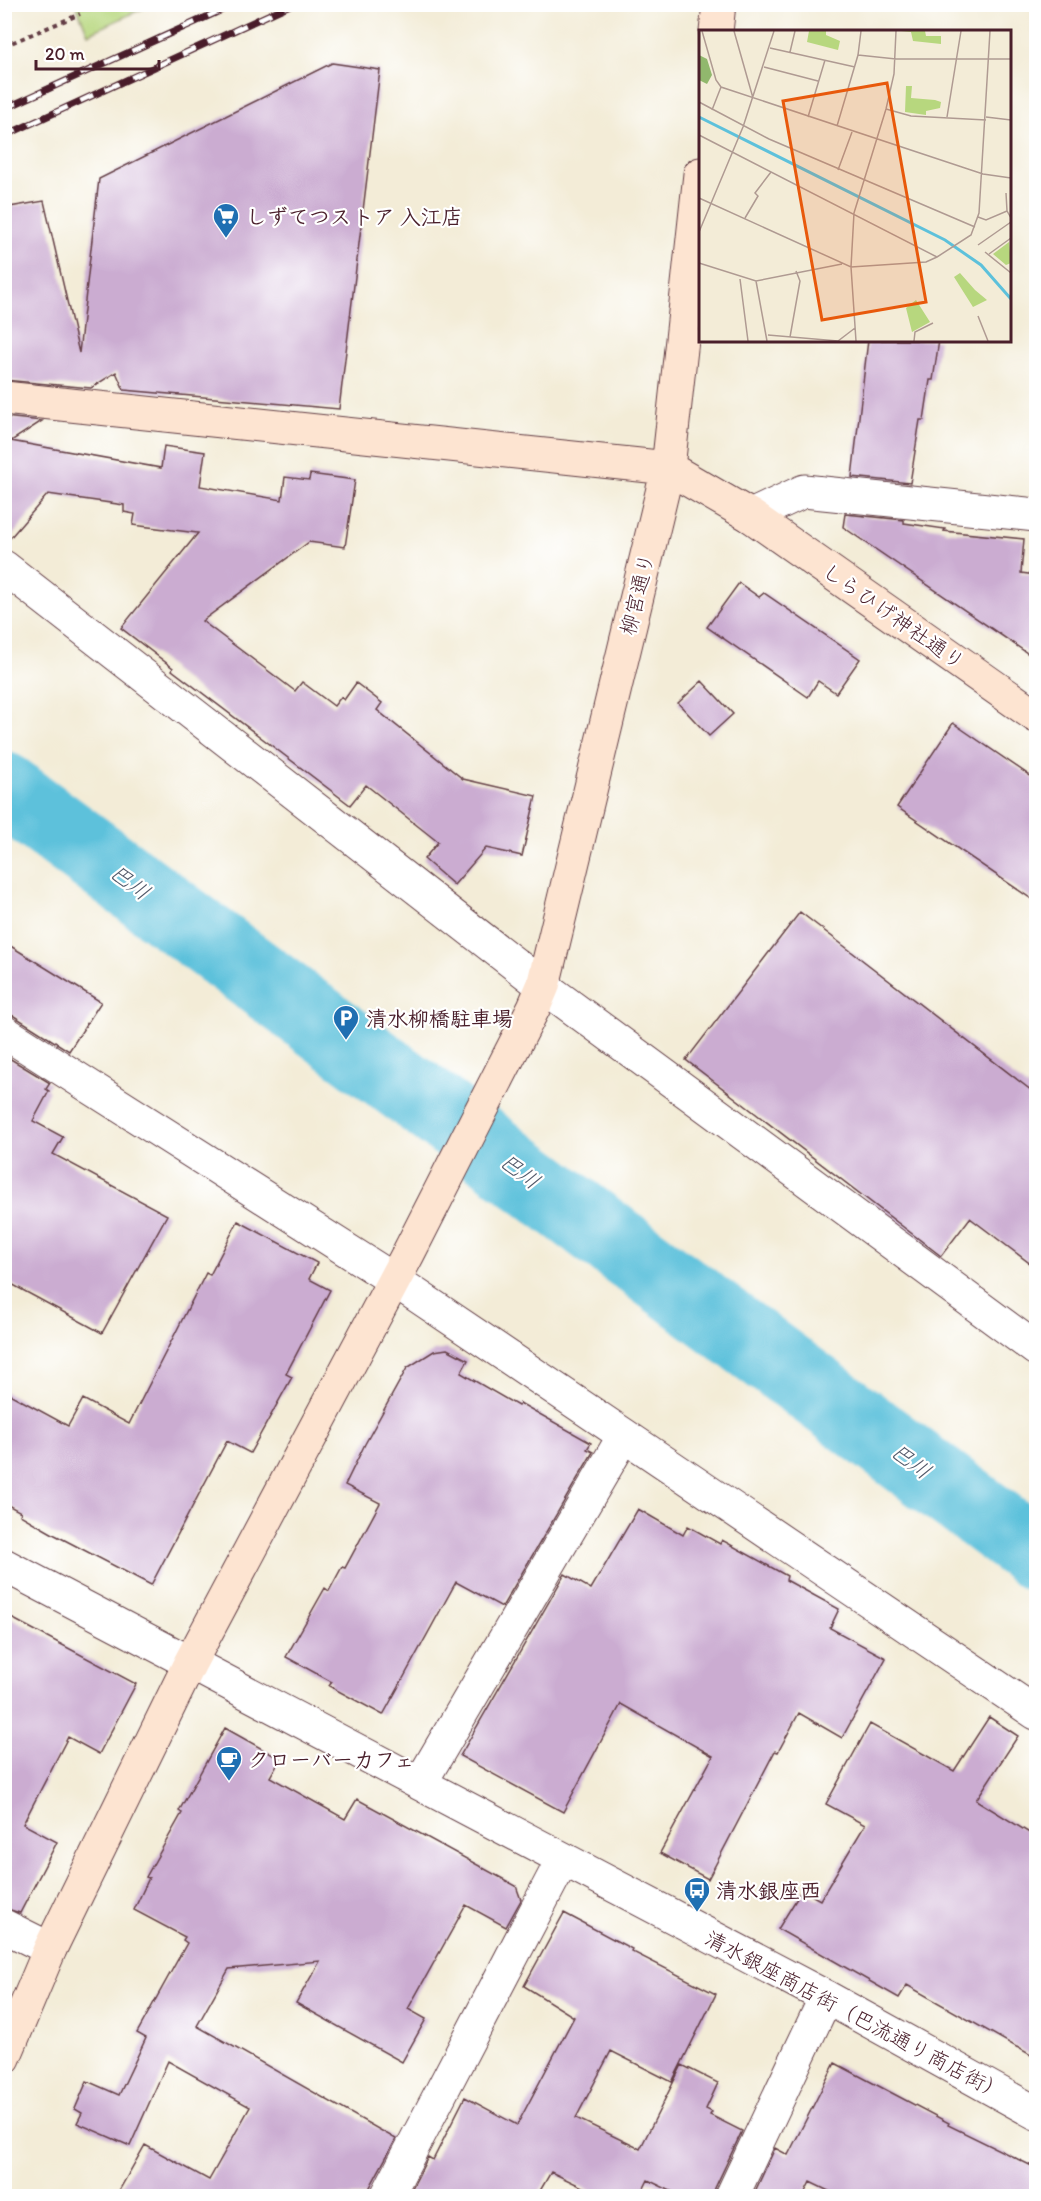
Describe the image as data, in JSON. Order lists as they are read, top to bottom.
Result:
{
  "streets": {
    "street": ["柳宮通り", "しらひげ神社通り", "清水銀座商店街（巴流通り商店街）"]
  },
  "crossings": [
    ["柳宮通り", "しらひげ神社通り"],
    ["柳宮通り", "清水銀座商店街（巴流通り商店街）"]
  ],
  "water": ["巴川"],
  "places": {
    "supermarket": ["しずてつストア 入江店"],
    "parking": ["清水柳橋駐車場"],
    "cafe": ["クローバーカフェ"],
    "bus stop": ["清水銀座西"]
  },
  "scale_bar": "20 m"
}
